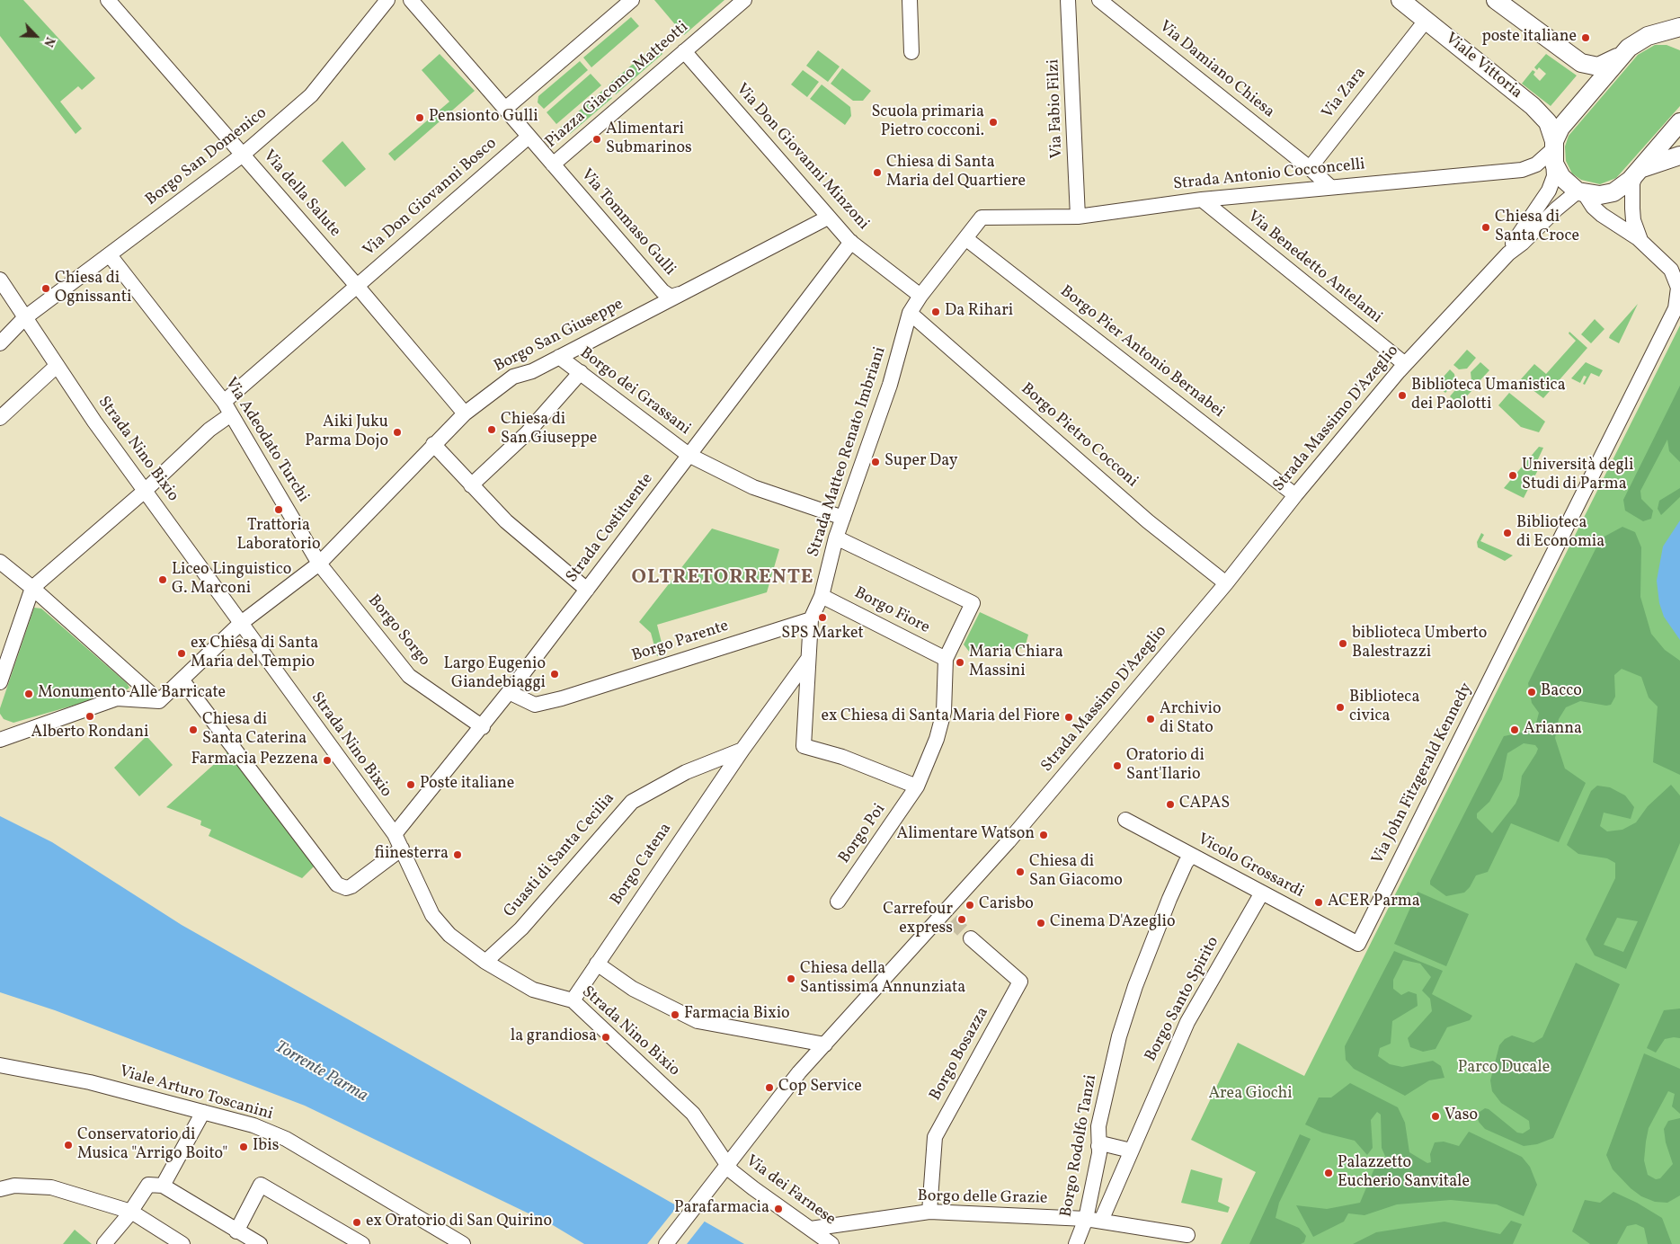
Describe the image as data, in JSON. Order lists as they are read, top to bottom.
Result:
{
  "streets": {
    "main road": ["Viale Vittoria"],
    "street": [
      "Via Damiano Chiesa",
      "Piazza Giacomo Matteotti",
      "Via Zara",
      "Via Fabio Filzi",
      "Borgo San Domenico",
      "Via Don Giovanni Minzoni",
      "Strada Antonio Cocconcelli",
      "Via della Salute",
      "Via Don Giovanni Bosco",
      "Via Tommaso Gulli",
      "Via Benedetto Antelami",
      "Borgo San Giuseppe",
      "Borgo Pier Antonio Bernabei",
      "Borgo dei Grassani",
      "Strada Massimo D'Azeglio",
      "Borgo Pietro Cocconi",
      "Via Adeodato Turchi",
      "Strada Nino Bixio",
      "Strada Matteo Renato Imbriani",
      "Strada Costituente",
      "Borgo Fiore",
      "Borgo Sorgo",
      "Borgo Parente",
      "Via John Fitzgerald Kennedy",
      "Borgo Poi",
      "Guasti di Santa Cecilia",
      "Borgo Catena",
      "Vicolo Grossardi",
      "Borgo Santo Spirito",
      "Borgo Bosazza",
      "Viale Arturo Toscanini",
      "Borgo Rodolfo Tanzi",
      "Via dei Farnese",
      "Borgo delle Grazie"
    ]
  },
  "crossings": [
    ["Viale Vittoria", "Via Zara"],
    ["Viale Vittoria", "Strada Antonio Cocconcelli"],
    ["Viale Vittoria", "Via John Fitzgerald Kennedy"],
    ["Via Damiano Chiesa", "Via Zara"],
    ["Piazza Giacomo Matteotti", "Via Don Giovanni Minzoni"],
    ["Piazza Giacomo Matteotti", "Via Don Giovanni Bosco"],
    ["Piazza Giacomo Matteotti", "Via Tommaso Gulli"],
    ["Via Fabio Filzi", "Strada Antonio Cocconcelli"],
    ["Borgo San Domenico", "Via della Salute"],
    ["Borgo San Domenico", "Via Adeodato Turchi"],
    ["Borgo San Domenico", "Strada Nino Bixio"],
    ["Via Don Giovanni Minzoni", "Borgo San Giuseppe"],
    ["Via Don Giovanni Minzoni", "Strada Matteo Renato Imbriani"],
    ["Via Don Giovanni Minzoni", "Strada Costituente"],
    ["Strada Antonio Cocconcelli", "Via Benedetto Antelami"],
    ["Strada Antonio Cocconcelli", "Strada Matteo Renato Imbriani"],
    ["Via della Salute", "Via Don Giovanni Bosco"],
    ["Via della Salute", "Borgo San Giuseppe"],
    ["Via Don Giovanni Bosco", "Via Adeodato Turchi"],
    ["Via Don Giovanni Bosco", "Strada Nino Bixio"],
    ["Via Tommaso Gulli", "Borgo San Giuseppe"],
    ["Via Benedetto Antelami", "Strada Massimo D'Azeglio"],
    ["Borgo San Giuseppe", "Borgo dei Grassani"],
    ["Borgo San Giuseppe", "Via Adeodato Turchi"],
    ["Borgo San Giuseppe", "Strada Nino Bixio"],
    ["Borgo San Giuseppe", "Borgo Sorgo"],
    ["Borgo Pier Antonio Bernabei", "Strada Massimo D'Azeglio"],
    ["Borgo Pier Antonio Bernabei", "Strada Matteo Renato Imbriani"],
    ["Borgo dei Grassani", "Strada Matteo Renato Imbriani"],
    ["Borgo dei Grassani", "Strada Costituente"],
    ["Strada Massimo D'Azeglio", "Borgo Pietro Cocconi"],
    ["Strada Massimo D'Azeglio", "Strada Nino Bixio"],
    ["Strada Massimo D'Azeglio", "Via dei Farnese"],
    ["Borgo Pietro Cocconi", "Strada Matteo Renato Imbriani"],
    ["Via Adeodato Turchi", "Borgo Sorgo"],
    ["Strada Nino Bixio", "Strada Costituente"],
    ["Strada Nino Bixio", "Guasti di Santa Cecilia"],
    ["Strada Nino Bixio", "Borgo Catena"],
    ["Strada Nino Bixio", "Via dei Farnese"],
    ["Strada Matteo Renato Imbriani", "Borgo Fiore"],
    ["Strada Matteo Renato Imbriani", "Borgo Parente"],
    ["Strada Matteo Renato Imbriani", "Borgo Poi"],
    ["Strada Matteo Renato Imbriani", "Borgo Catena"],
    ["Strada Costituente", "Borgo Sorgo"],
    ["Strada Costituente", "Borgo Parente"],
    ["Borgo Fiore", "Borgo Poi"],
    ["Via John Fitzgerald Kennedy", "Vicolo Grossardi"],
    ["Guasti di Santa Cecilia", "Borgo Catena"],
    ["Vicolo Grossardi", "Borgo Santo Spirito"],
    ["Vicolo Grossardi", "Borgo Rodolfo Tanzi"],
    ["Borgo Santo Spirito", "Borgo delle Grazie"],
    ["Borgo Bosazza", "Borgo delle Grazie"],
    ["Borgo Rodolfo Tanzi", "Borgo delle Grazie"],
    ["Via dei Farnese", "Borgo delle Grazie"]
  ],
  "districts": ["OLTRETORRENTE"],
  "water": ["Torrente Parma"],
  "parks": ["Parco Ducale", "Area Giochi"],
  "places": [
    "poste italiane",
    "Pensionto Gulli",
    "Scuola primaria Pietro cocconi.",
    "Alimentari Submarinos",
    "Chiesa di Santa Maria del Quartiere",
    "Chiesa di Santa Croce",
    "Chiesa di Ognissanti",
    "Da Rihari",
    "Biblioteca Umanistica dei Paolotti",
    "Chiesa di San Giuseppe",
    "Aiki Juku Parma Dojo",
    "Super Day",
    "Università degli Studi di Parma",
    "Trattoria Laboratorio",
    "Biblioteca di Economia",
    "Liceo Linguistico G. Marconi",
    "SPS Market",
    "biblioteca Umberto Balestrazzi",
    "ex Chiesa di Santa Maria del Tempio",
    "Maria Chiara Massini",
    "Largo Eugenio Giandebiaggi",
    "Bacco",
    "Monumento Alle Barricate",
    "Biblioteca civica",
    "Alberto Rondani",
    "ex Chiesa di Santa Maria del Fiore",
    "Archivio di Stato",
    "Chiesa di Santa Caterina",
    "Arianna",
    "Farmacia Pezzena",
    "Oratorio di Sant'Ilario",
    "Poste italiane",
    "CAPAS",
    "Alimentare Watson",
    "fiinesterra",
    "Chiesa di San Giacomo",
    "ACER Parma",
    "Carisbo",
    "Carrefour express",
    "Cinema D'Azeglio",
    "Chiesa della Santissima Annunziata",
    "Farmacia Bixio",
    "la grandiosa",
    "Cop Service",
    "Vaso",
    "Conservatorio di Musica \"Arrigo Boito\"",
    "Ibis",
    "Palazzetto Eucherio Sanvitale",
    "Parafarmacia",
    "ex Oratorio di San Quirino"
  ],
  "north": "bottom right"
}
